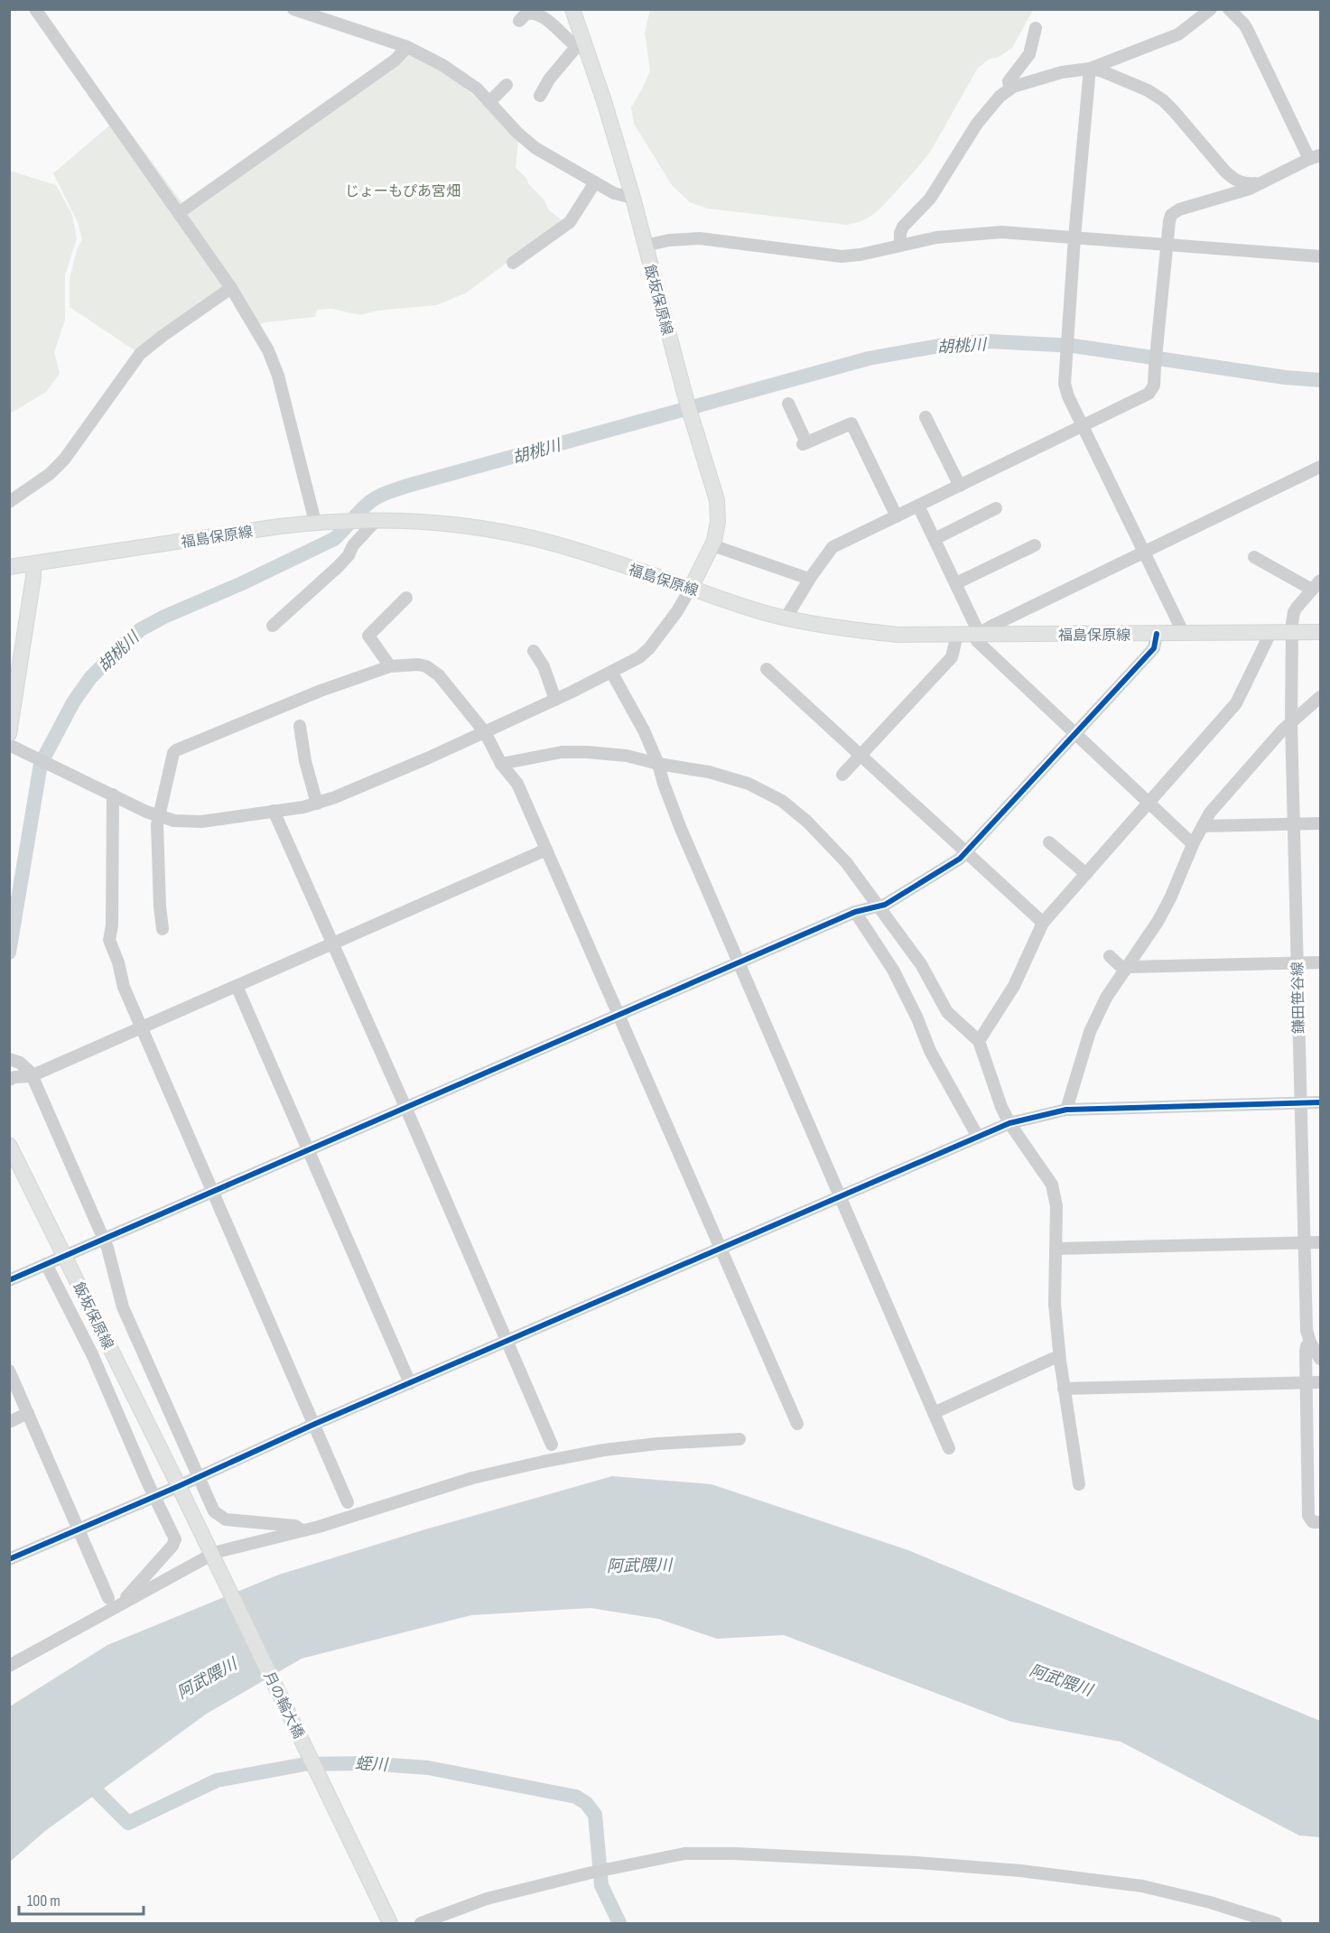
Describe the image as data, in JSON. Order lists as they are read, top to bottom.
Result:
{
  "streets": {
    "main road": ["飯坂保原線", "福島保原線", "月の輪大橋"],
    "street": ["鎌田笹谷線"]
  },
  "crossings": [
    ["飯坂保原線", "福島保原線"],
    ["飯坂保原線", "月の輪大橋"],
    ["福島保原線", "鎌田笹谷線"]
  ],
  "water": ["胡桃川", "阿武隈川", "蛭川"],
  "parks": ["じょーもぴあ宮畑"],
  "scale_bar": "100 m"
}
